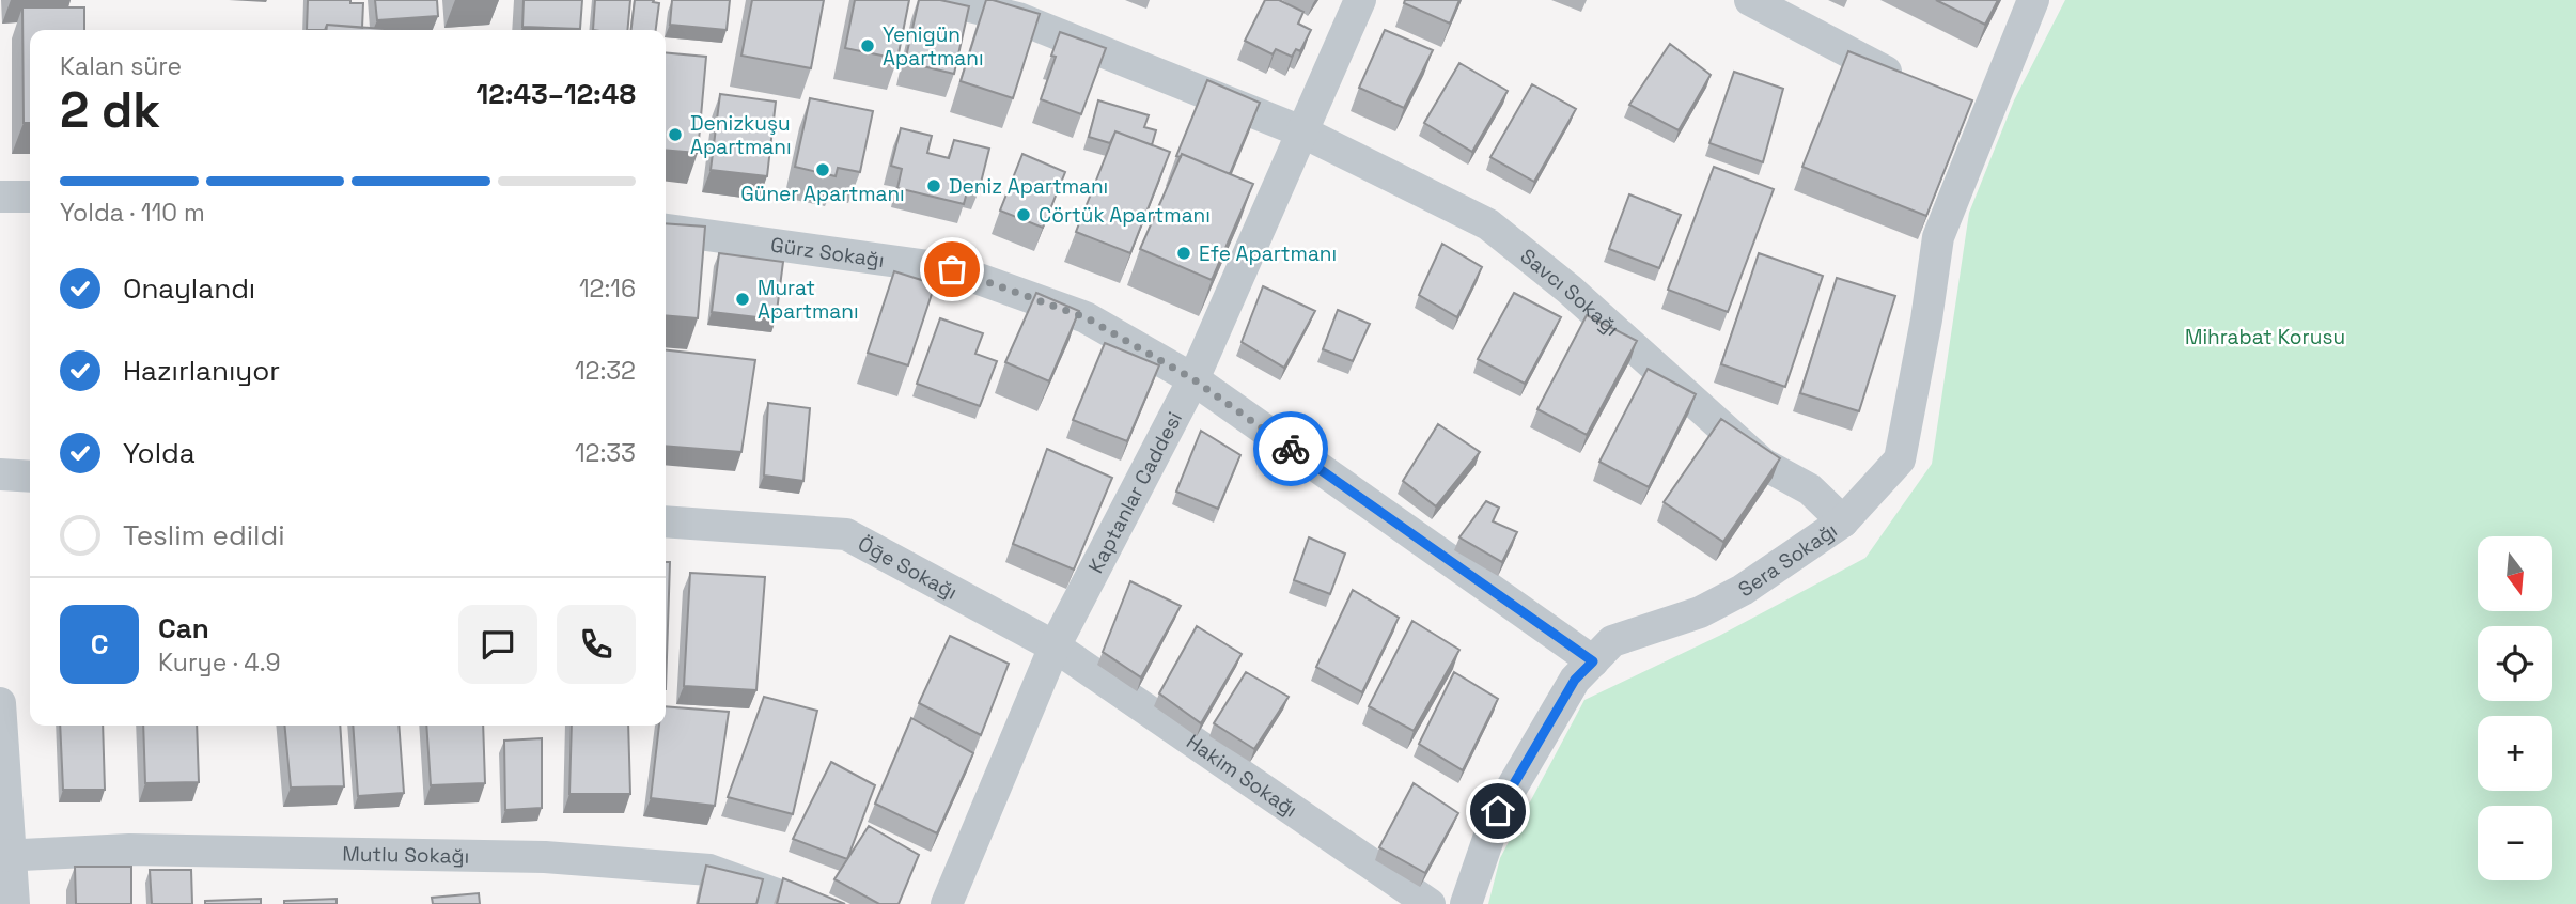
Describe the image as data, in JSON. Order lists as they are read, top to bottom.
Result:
{
  "streets": {
    "street": [
      "Gürz Sokağı",
      "Savcı Sokağı",
      "Kaptanlar Caddesi",
      "Sera Sokağı",
      "Öḡe Sokağı",
      "Hakim Sokağı",
      "Mutlu Sokağı"
    ]
  },
  "crossings": [
    ["Gürz Sokağı", "Kaptanlar Caddesi"],
    ["Gürz Sokağı", "Sera Sokağı"],
    ["Savcı Sokağı", "Kaptanlar Caddesi"],
    ["Savcı Sokağı", "Sera Sokağı"],
    ["Kaptanlar Caddesi", "Öḡe Sokağı"],
    ["Kaptanlar Caddesi", "Hakim Sokağı"],
    ["Öḡe Sokağı", "Hakim Sokağı"]
  ],
  "parks": ["Mihrabat Korusu"],
  "places": [
    "Yenigün Apartmanı",
    "Denizkuşu Apartmanı",
    "Güner Apartmanı",
    "Deniz Apartmanı",
    "Cörtük Apartmanı",
    "Efe Apartmanı",
    "Murat Apartmanı"
  ],
  "north": "bottom",
  "page": {
    "heading": ["2 dk", "Kalan süre", "12:43–12:48"],
    "panel": ["Can", "Kurye · 4.9"],
    "bar": "Yolda · 110 m",
    "list": [
      ["Onaylandı", "12:16"],
      ["Hazırlanıyor", "12:32"],
      ["Yolda", "12:33"],
      "Teslim edildi"
    ],
    "map_buttons": ["+", "−"],
    "round": "C"
  }
}
